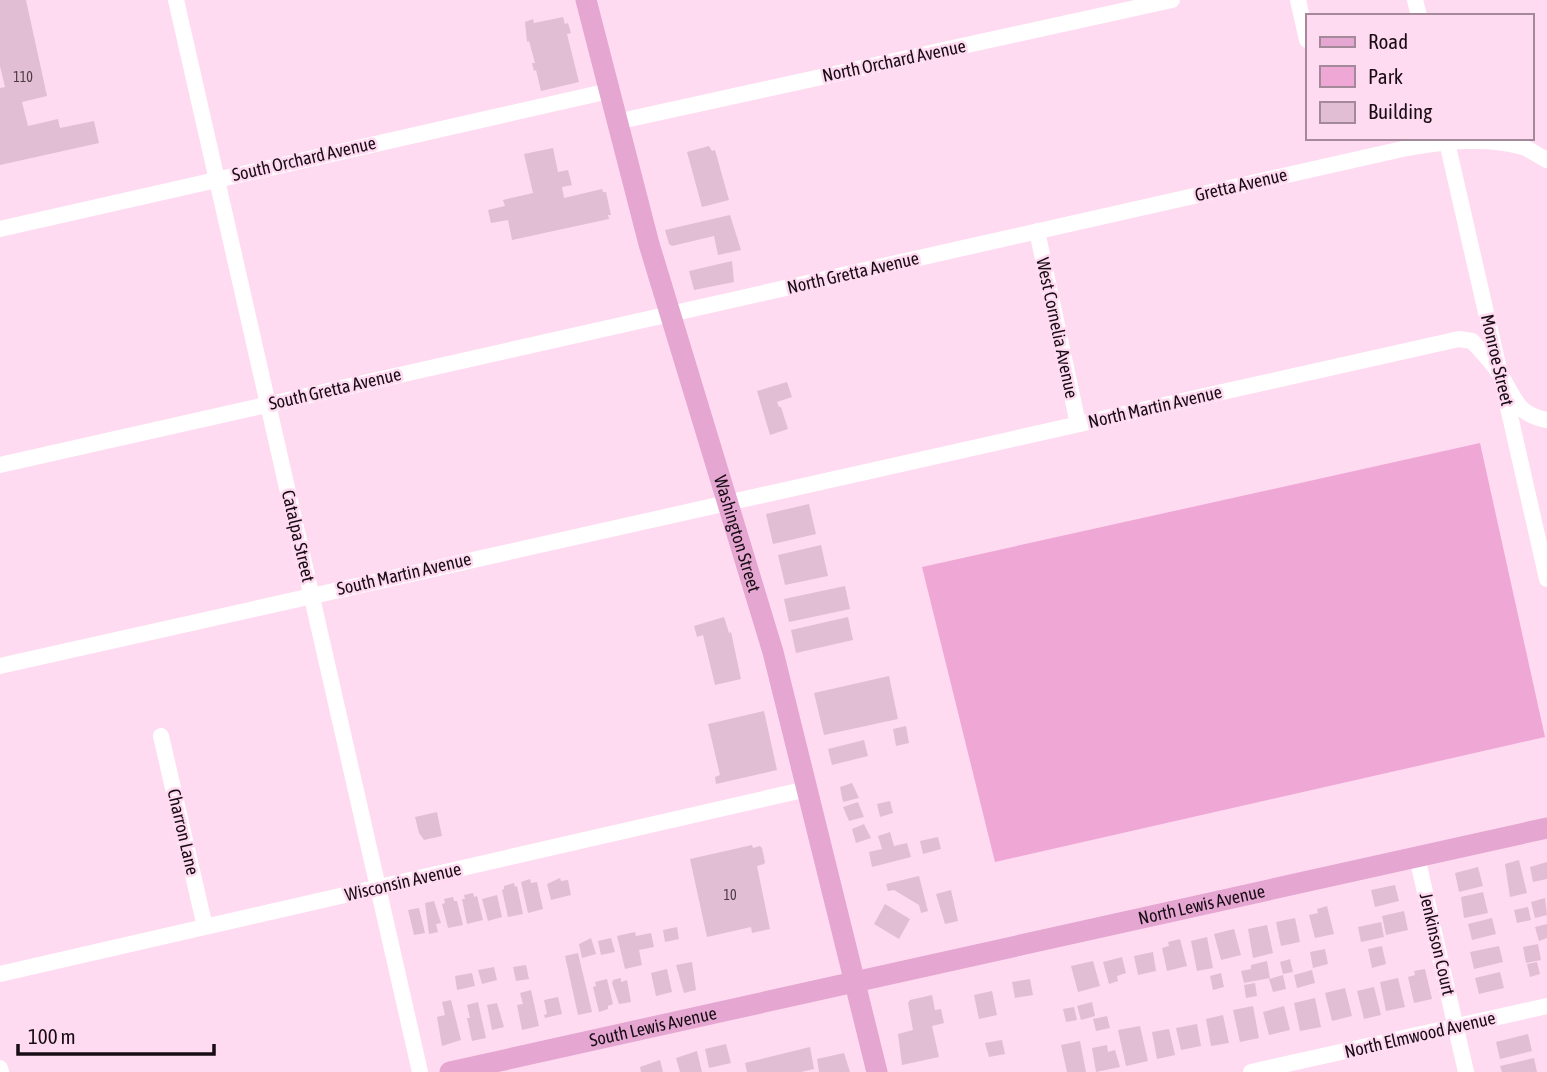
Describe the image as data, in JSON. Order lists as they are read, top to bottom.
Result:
{
  "streets": {
    "main road": ["Washington Street", "North Lewis Avenue", "South Lewis Avenue"],
    "street": [
      "North Orchard Avenue",
      "South Orchard Avenue",
      "Gretta Avenue",
      "North Gretta Avenue",
      "West Cornelia Avenue",
      "Monroe Street",
      "South Gretta Avenue",
      "North Martin Avenue",
      "Catalpa Street",
      "South Martin Avenue",
      "Charron Lane",
      "Wisconsin Avenue",
      "Jenkinson Court",
      "North Elmwood Avenue"
    ]
  },
  "crossings": [
    ["North Orchard Avenue", "Washington Street"],
    ["South Orchard Avenue", "Washington Street"],
    ["South Orchard Avenue", "Catalpa Street"],
    ["Gretta Avenue", "North Gretta Avenue"],
    ["Gretta Avenue", "West Cornelia Avenue"],
    ["Gretta Avenue", "Monroe Street"],
    ["North Gretta Avenue", "West Cornelia Avenue"],
    ["North Gretta Avenue", "South Gretta Avenue"],
    ["North Gretta Avenue", "Washington Street"],
    ["West Cornelia Avenue", "North Martin Avenue"],
    ["Monroe Street", "North Martin Avenue"],
    ["South Gretta Avenue", "Washington Street"],
    ["South Gretta Avenue", "Catalpa Street"],
    ["North Martin Avenue", "Washington Street"],
    ["North Martin Avenue", "South Martin Avenue"],
    ["Washington Street", "South Martin Avenue"],
    ["Washington Street", "Wisconsin Avenue"],
    ["Washington Street", "North Lewis Avenue"],
    ["Washington Street", "South Lewis Avenue"],
    ["Catalpa Street", "South Martin Avenue"],
    ["Catalpa Street", "Wisconsin Avenue"],
    ["Charron Lane", "Wisconsin Avenue"],
    ["North Lewis Avenue", "Jenkinson Court"],
    ["North Lewis Avenue", "South Lewis Avenue"],
    ["Jenkinson Court", "North Elmwood Avenue"]
  ],
  "house_numbers": ["110", "10"],
  "legend": ["Road", "Park", "Building"],
  "scale_bar": "100 m"
}
